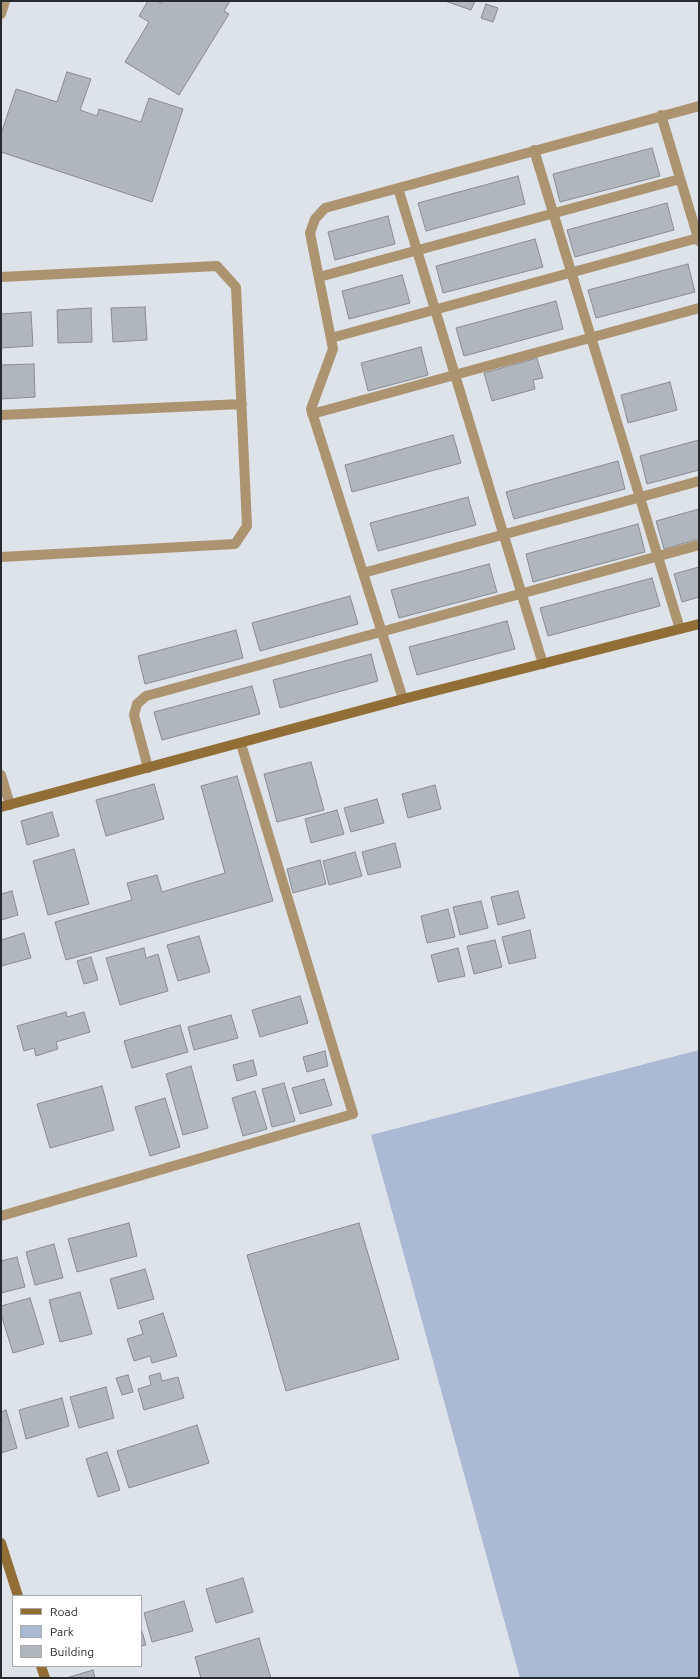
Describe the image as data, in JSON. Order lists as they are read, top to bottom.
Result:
{
  "legend": ["Road", "Park", "Building"]
}
